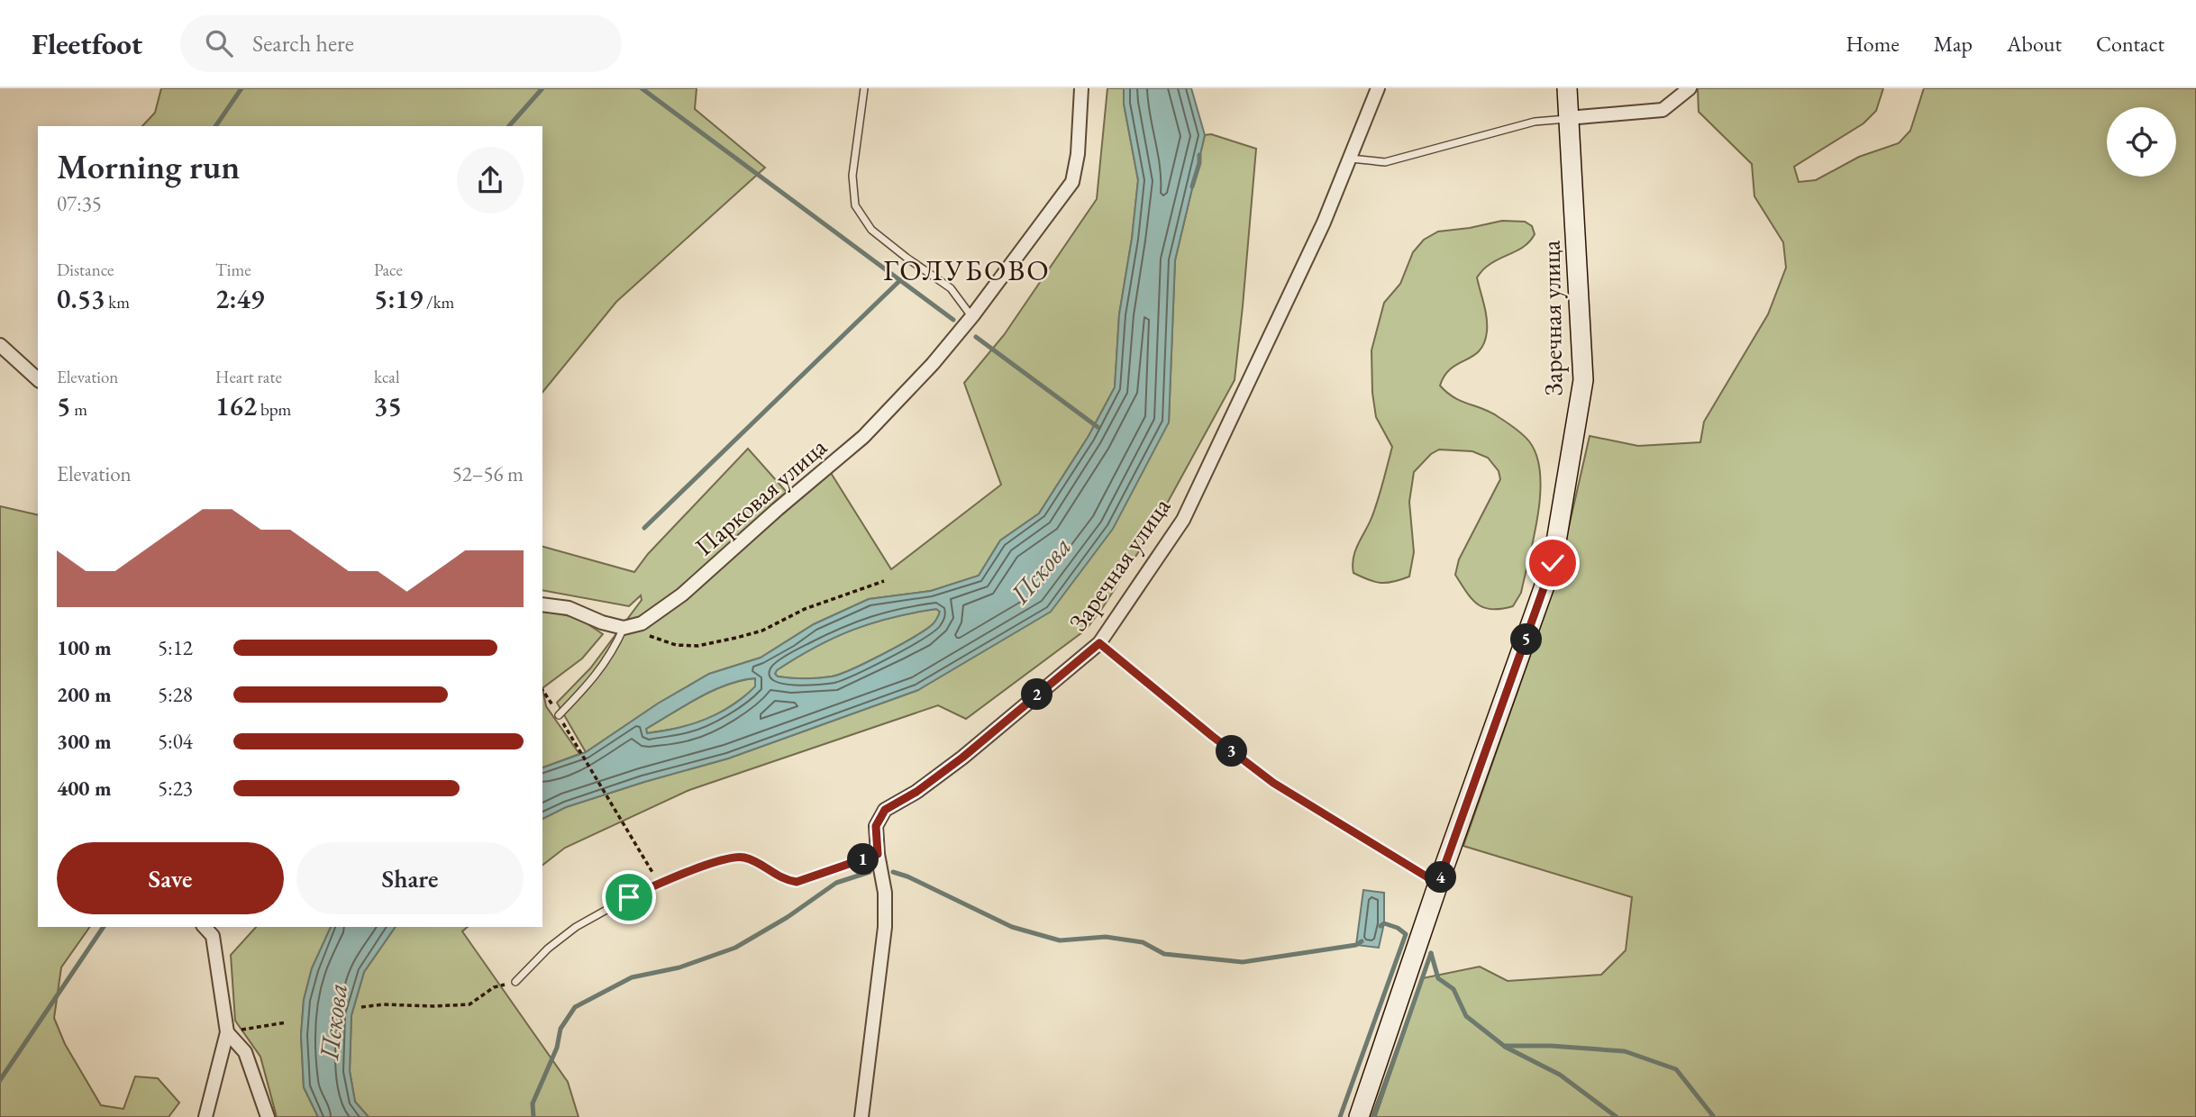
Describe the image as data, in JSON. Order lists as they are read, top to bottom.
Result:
{
  "streets": {
    "street": ["Заречная улица", "Парковая улица"]
  },
  "districts": ["ГОЛУБОВО"],
  "water": ["Пскова"],
  "page": {
    "header": "Fleetfoot",
    "search": "Search here",
    "nav": [
      "Home",
      "Map",
      "About",
      "Contact"
    ],
    "heading": ["Morning run", "07:35"],
    "stats": [
      ["Distance", "0.53 km"],
      ["Time", "2:49"],
      ["Pace", "5:19 /km"],
      ["Elevation", "5 m"],
      ["Heart rate", "162 bpm"],
      ["kcal", "35"]
    ],
    "chart": ["Elevation", "52–56 m"],
    "pins": [
      "5",
      "2",
      "3",
      "1",
      "4"
    ],
    "list": [
      {
        "name": "100 m",
        "note": "5:12"
      },
      {
        "name": "200 m",
        "note": "5:28"
      },
      {
        "name": "300 m",
        "note": "5:04"
      },
      {
        "name": "400 m",
        "note": "5:23"
      }
    ],
    "buttons": ["Save", "Share"]
  }
}
